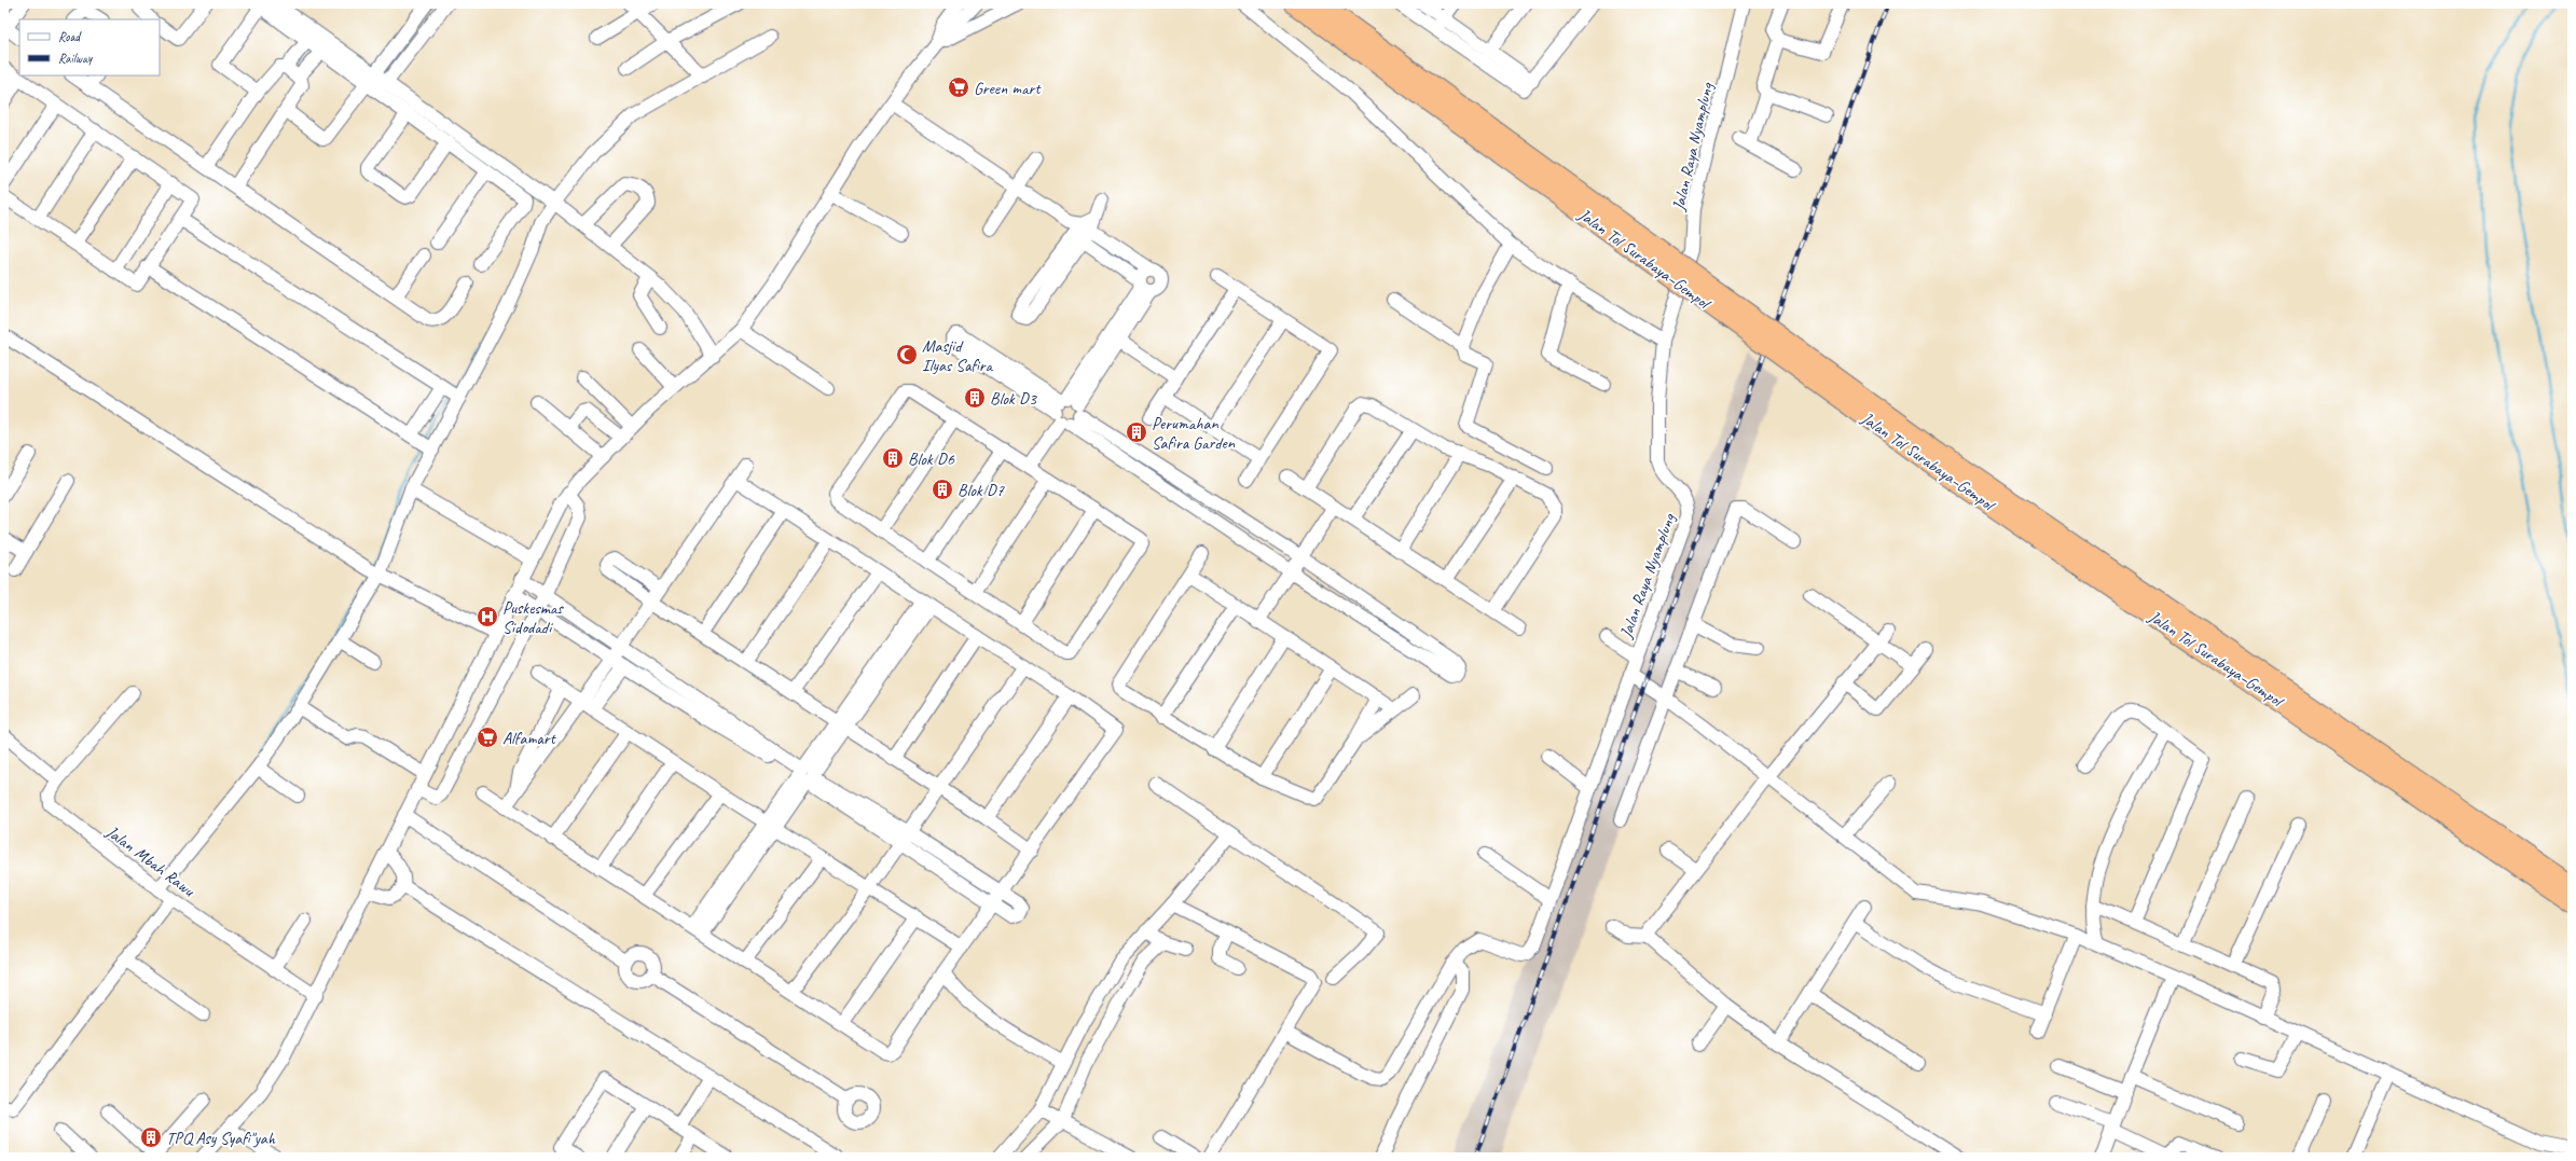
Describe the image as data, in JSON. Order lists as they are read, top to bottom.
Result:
{
  "streets": {
    "highway": ["Jalan Tol Surabaya–Gempol"],
    "street": ["Jalan Raya Nyamplung", "Jalan Mbah Rawu"]
  },
  "places": {
    "supermarket": ["Green mart", "Alfamart"],
    "mosque": ["Masjid Ilyas Safira"],
    "building": [
      "Blok D3",
      "Perumahan Safira Garden",
      "Blok D6",
      "Blok D7",
      "TPQ Asy Syafi\"yah"
    ],
    "hospital": ["Puskesmas Sidodadi"]
  },
  "legend": ["Road", "Railway"]
}
